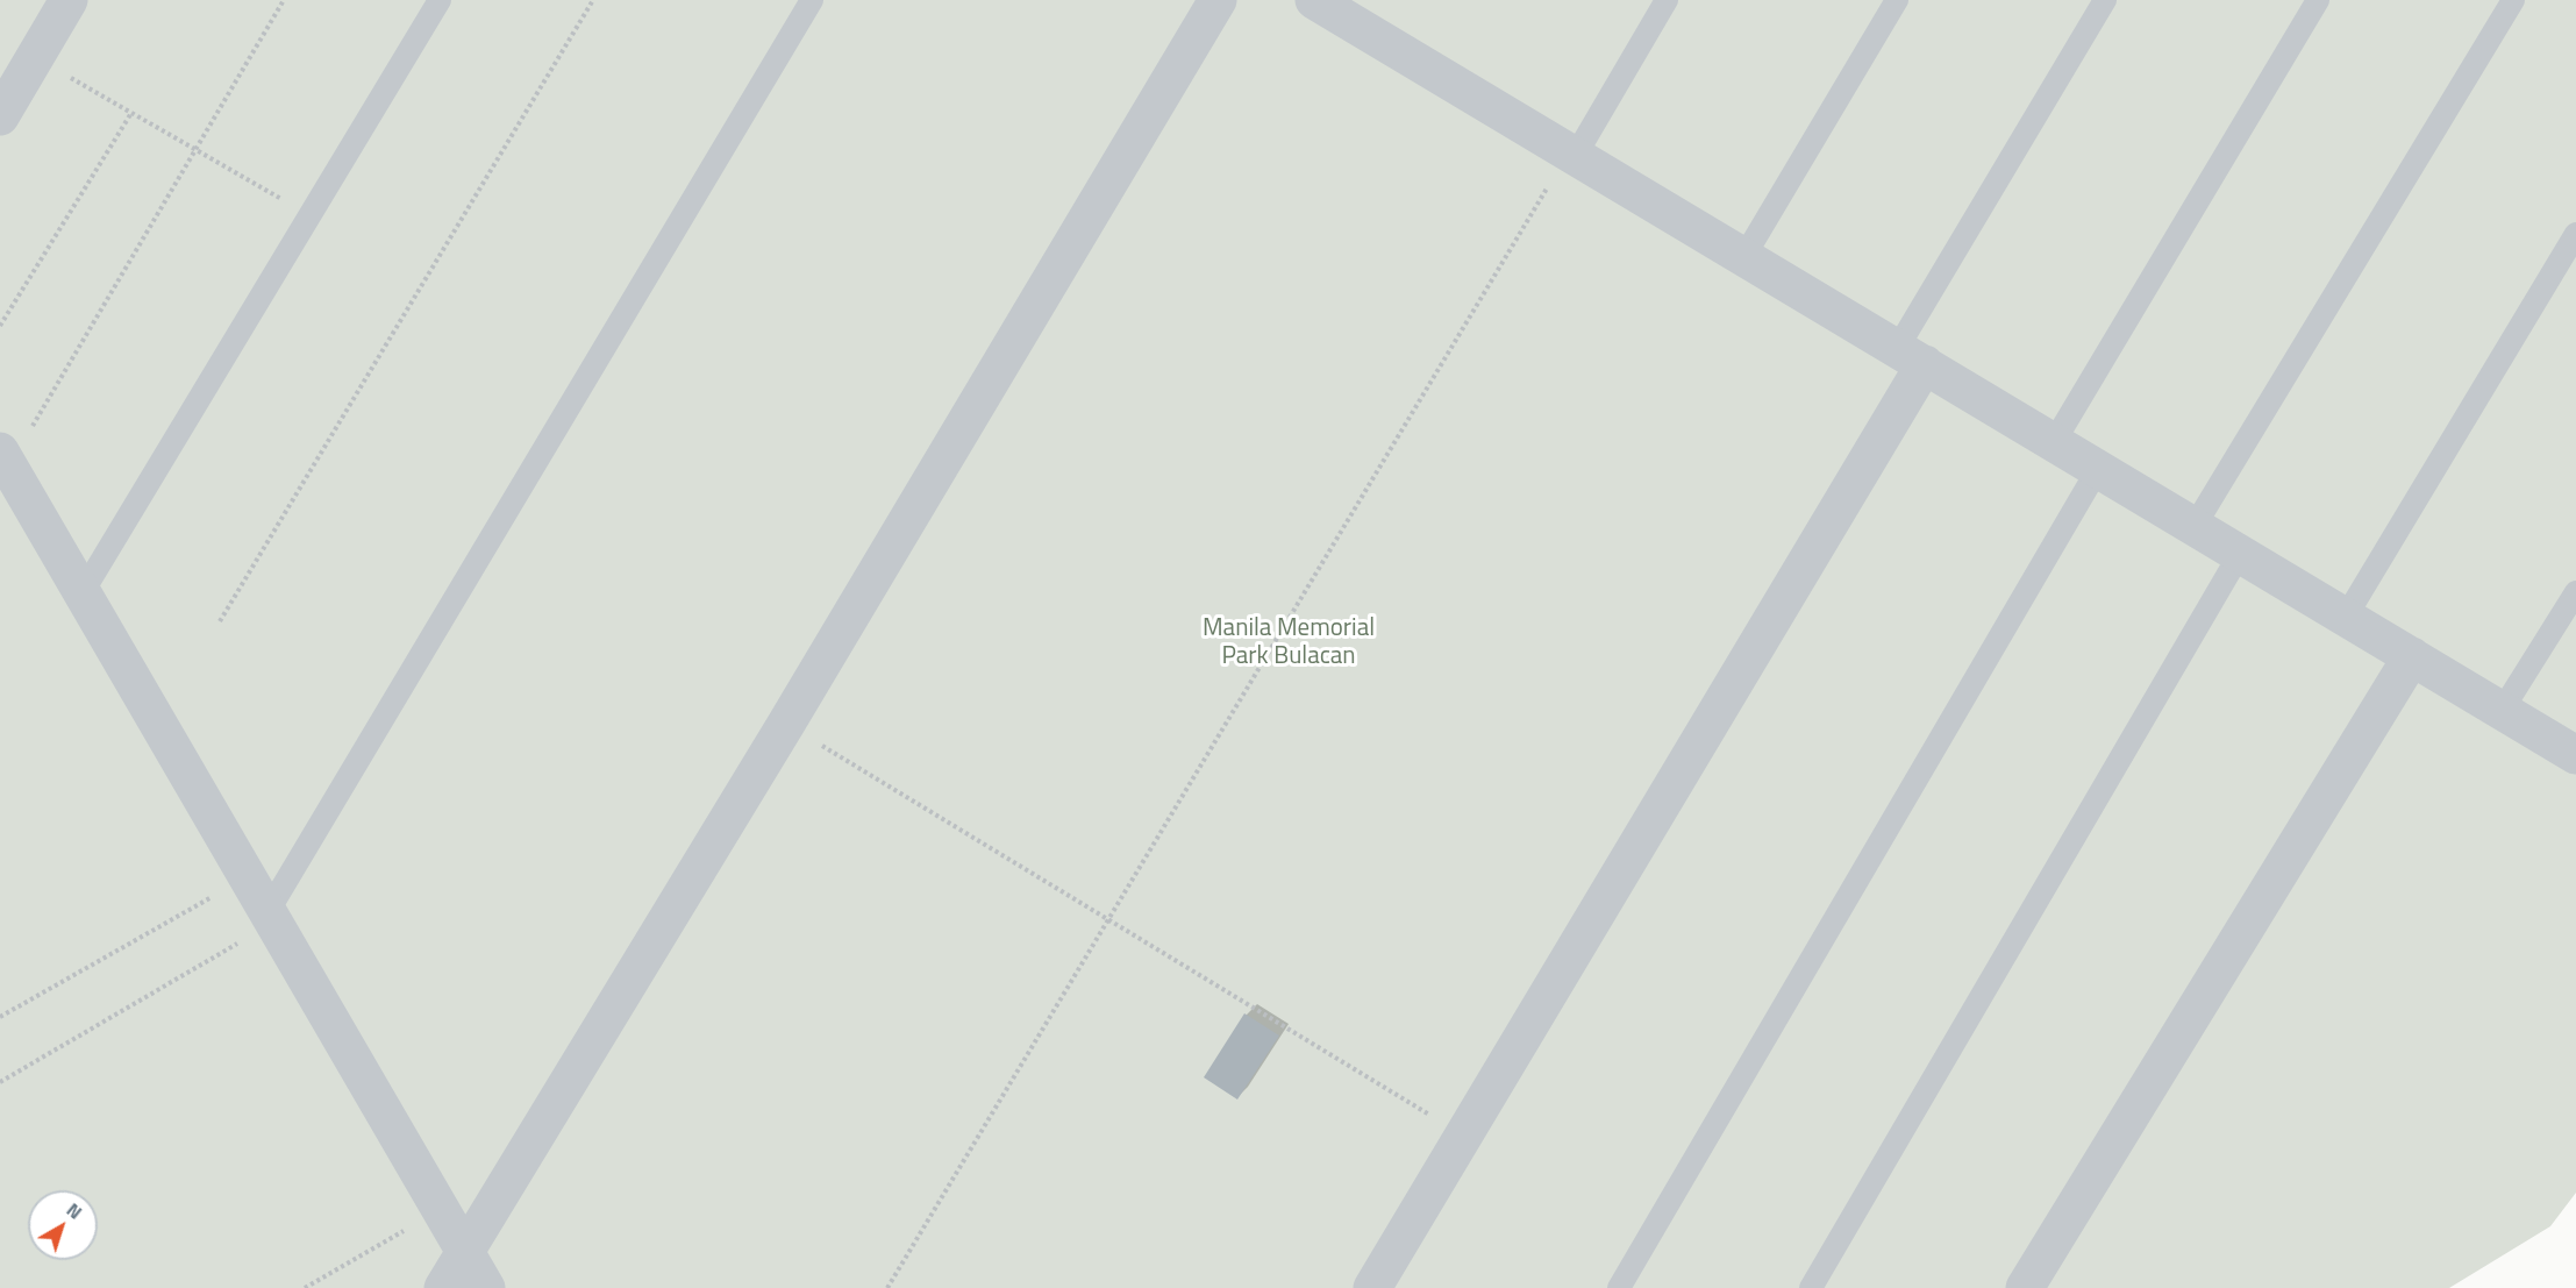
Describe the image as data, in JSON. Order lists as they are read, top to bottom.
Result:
{
  "parks": ["Manila Memorial Park Bulacan"],
  "north": "top right"
}
